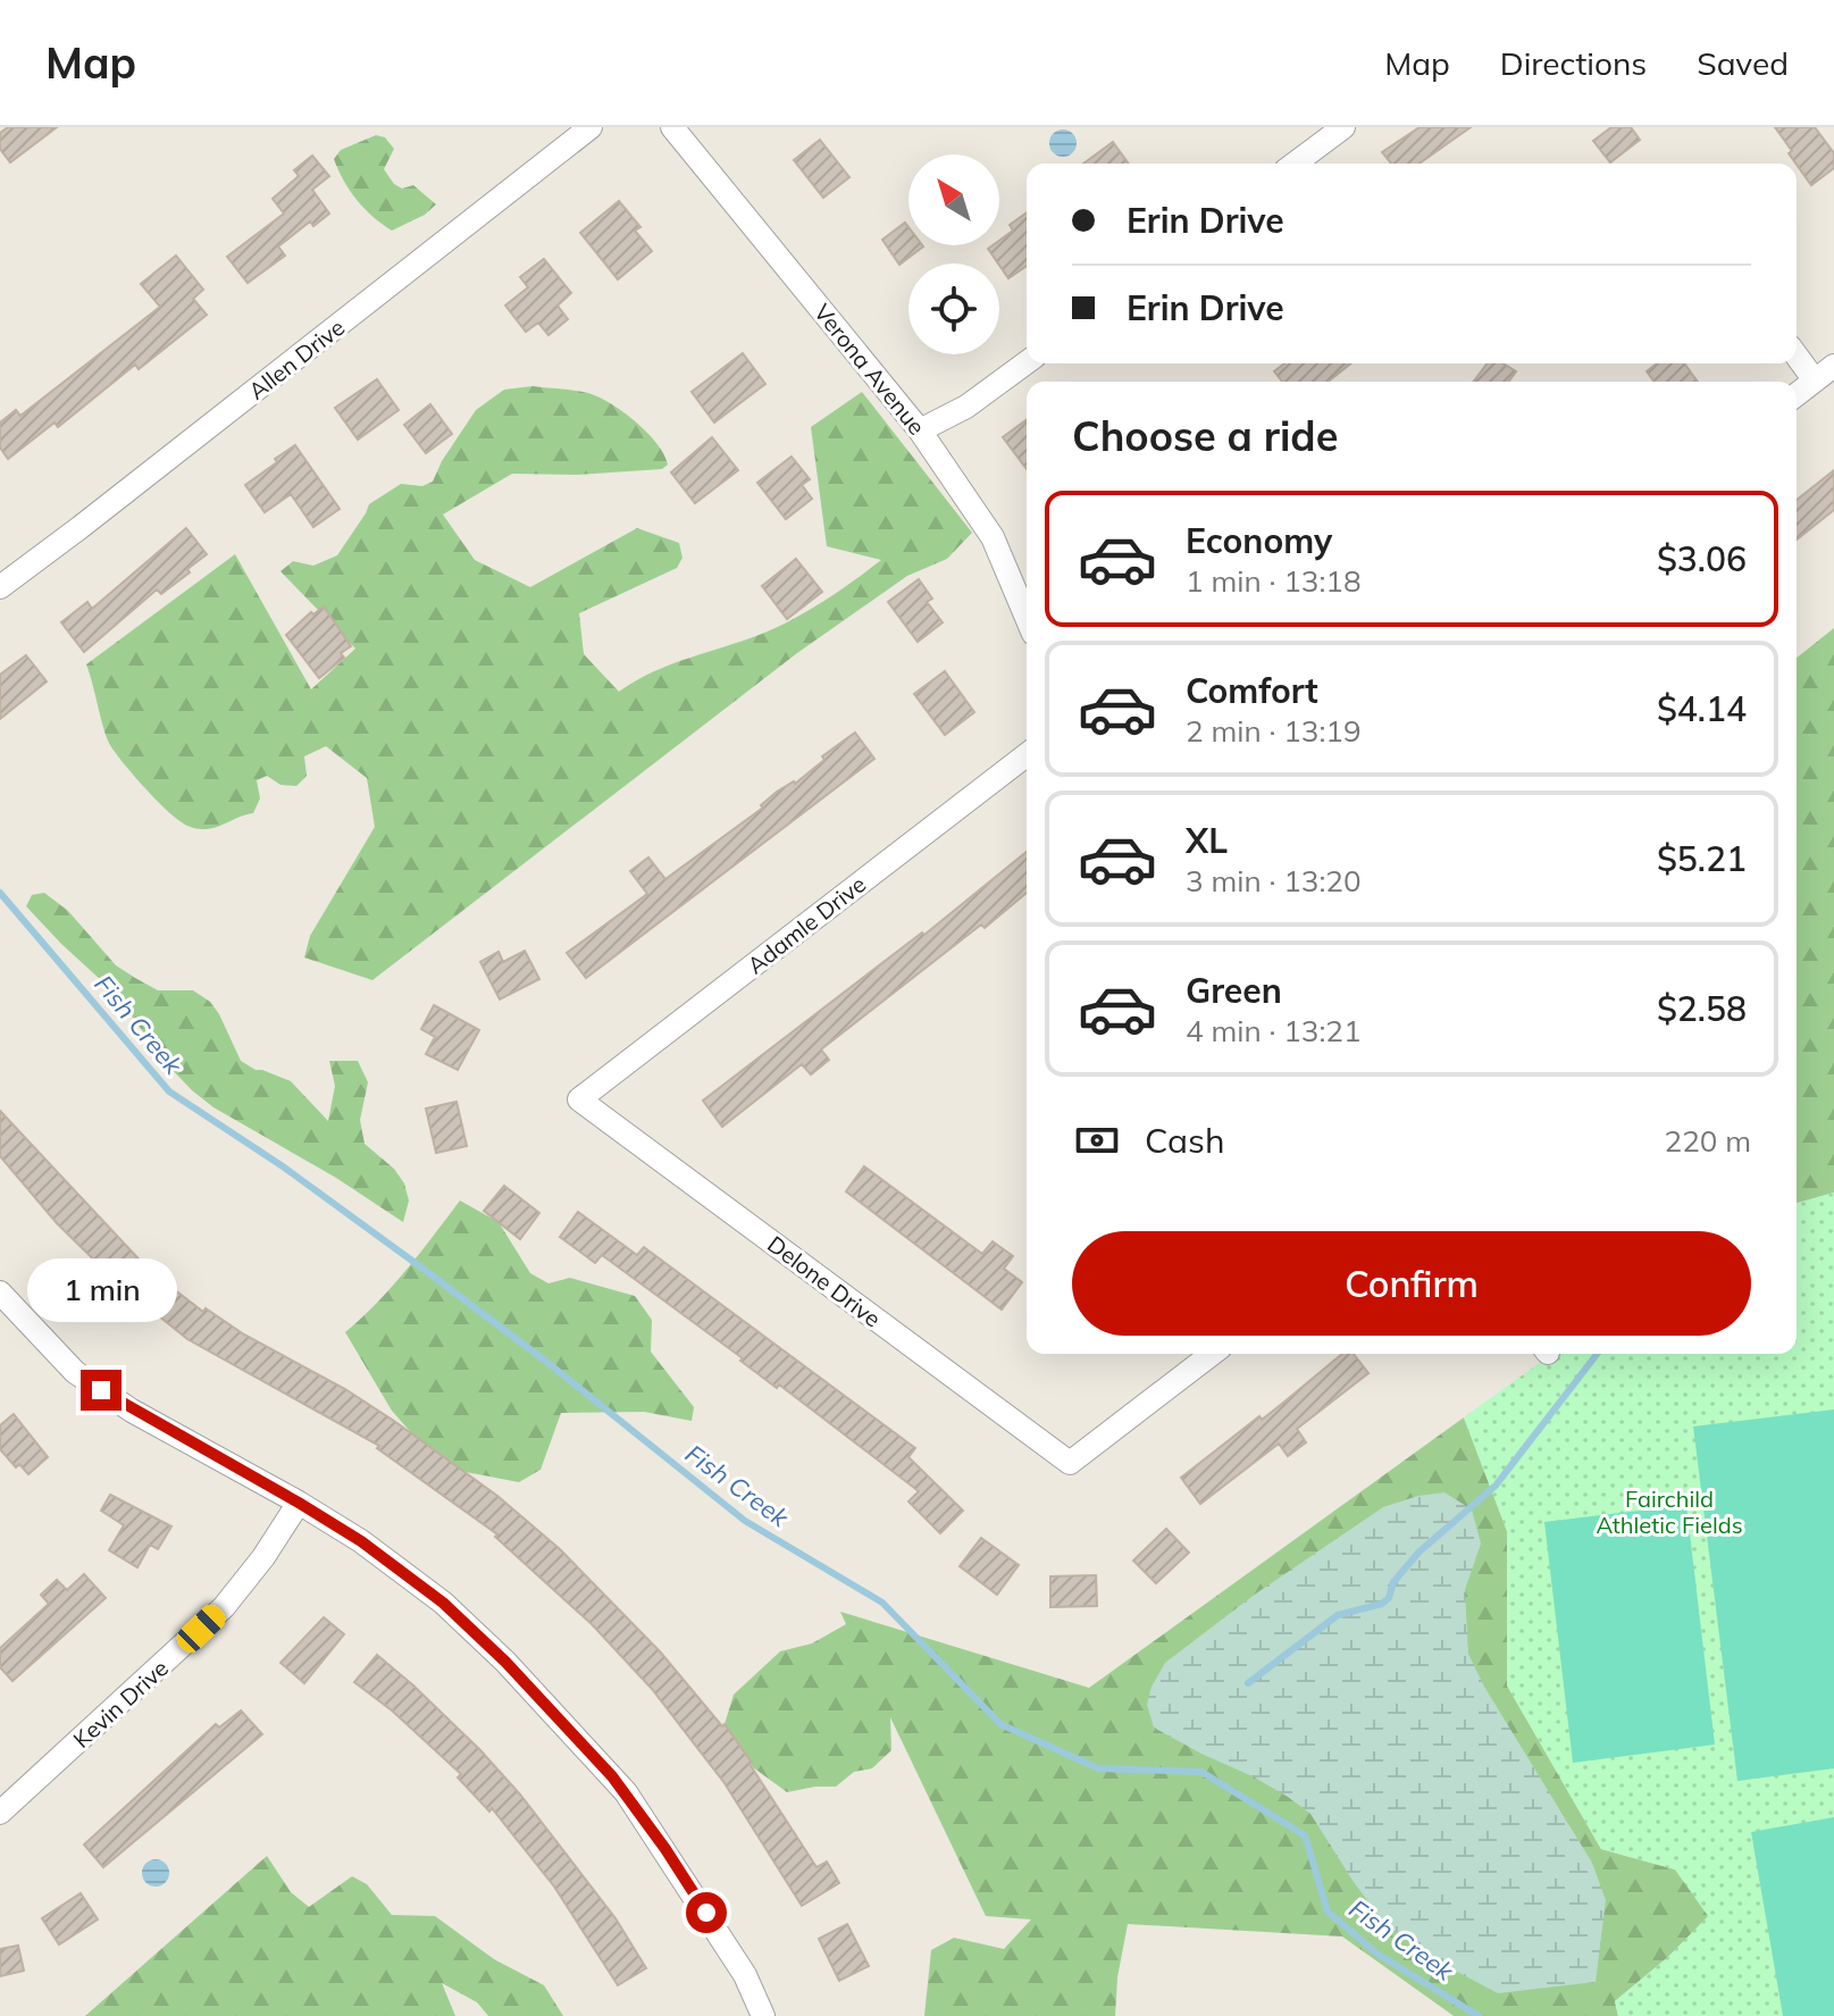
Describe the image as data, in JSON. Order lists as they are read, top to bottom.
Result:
{
  "streets": {
    "street": [
      "Allen Drive",
      "Verona Avenue",
      "Adamle Drive",
      "Delone Drive",
      "Kevin Drive"
    ]
  },
  "crossings": [
    ["Adamle Drive", "Delone Drive"]
  ],
  "water": ["Fish Creek"],
  "parks": ["Fairchild Athletic Fields"],
  "north": "top left",
  "page": {
    "header": "Map",
    "nav": ["Map", "Directions", "Saved"],
    "banner": ["Erin Drive", "Erin Drive"],
    "heading": "Choose a ride",
    "list": [
      {
        "name": "Economy",
        "note": "1 min · 13:18",
        "value": "$3.06"
      },
      {
        "name": "Comfort",
        "note": "2 min · 13:19",
        "value": "$4.14"
      },
      {
        "name": "XL",
        "note": "3 min · 13:20",
        "value": "$5.21"
      },
      {
        "name": "Green",
        "note": "4 min · 13:21",
        "value": "$2.58"
      }
    ],
    "pay": ["Cash", "220 m"],
    "buttons": "Confirm",
    "bubble": "1 min"
  }
}
